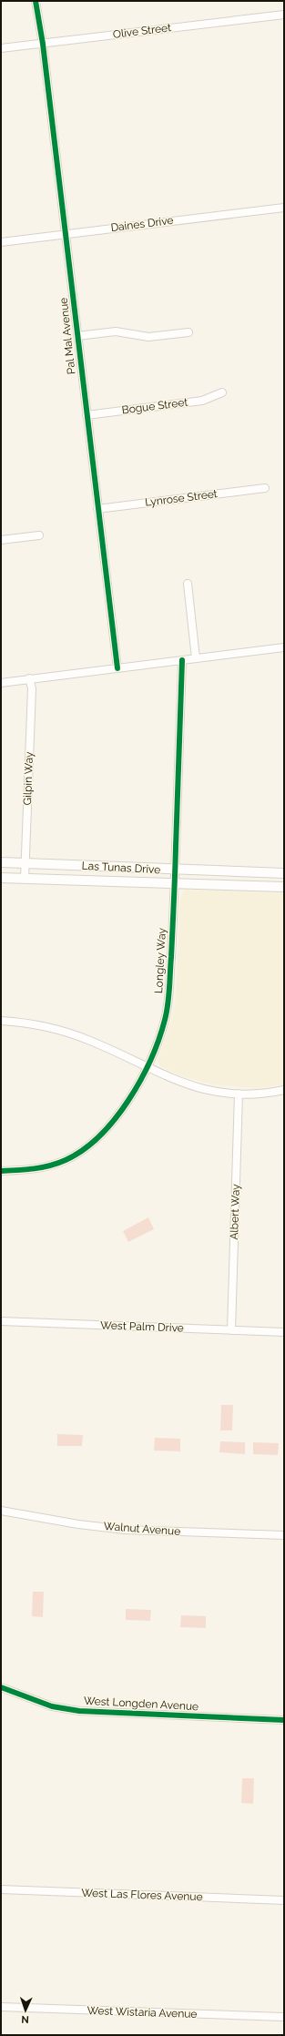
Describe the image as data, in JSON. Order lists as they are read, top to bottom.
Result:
{
  "streets": {
    "main road": ["Las Tunas Drive"],
    "street": [
      "Olive Street",
      "Daines Drive",
      "Pal Mal Avenue",
      "Bogue Street",
      "Lynrose Street",
      "Gilpin Way",
      "Longley Way",
      "Albert Way",
      "West Palm Drive",
      "Walnut Avenue",
      "West Longden Avenue",
      "West Las Flores Avenue",
      "West Wistaria Avenue"
    ]
  },
  "crossings": [
    ["Olive Street", "Pal Mal Avenue"],
    ["Daines Drive", "Pal Mal Avenue"],
    ["Pal Mal Avenue", "Bogue Street"],
    ["Pal Mal Avenue", "Lynrose Street"],
    ["Gilpin Way", "Las Tunas Drive"],
    ["Las Tunas Drive", "Longley Way"],
    ["Albert Way", "West Palm Drive"]
  ],
  "north": "bottom"
}
